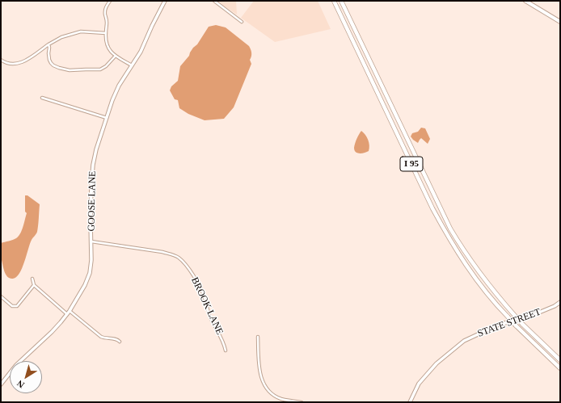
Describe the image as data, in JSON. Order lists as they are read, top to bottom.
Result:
{
  "streets": {
    "highway": ["I 95"],
    "street": ["GOOSE LANE", "BROOK LANE", "STATE STREET"]
  },
  "crossings": [
    ["GOOSE LANE", "BROOK LANE"]
  ],
  "north": "bottom left"
}
